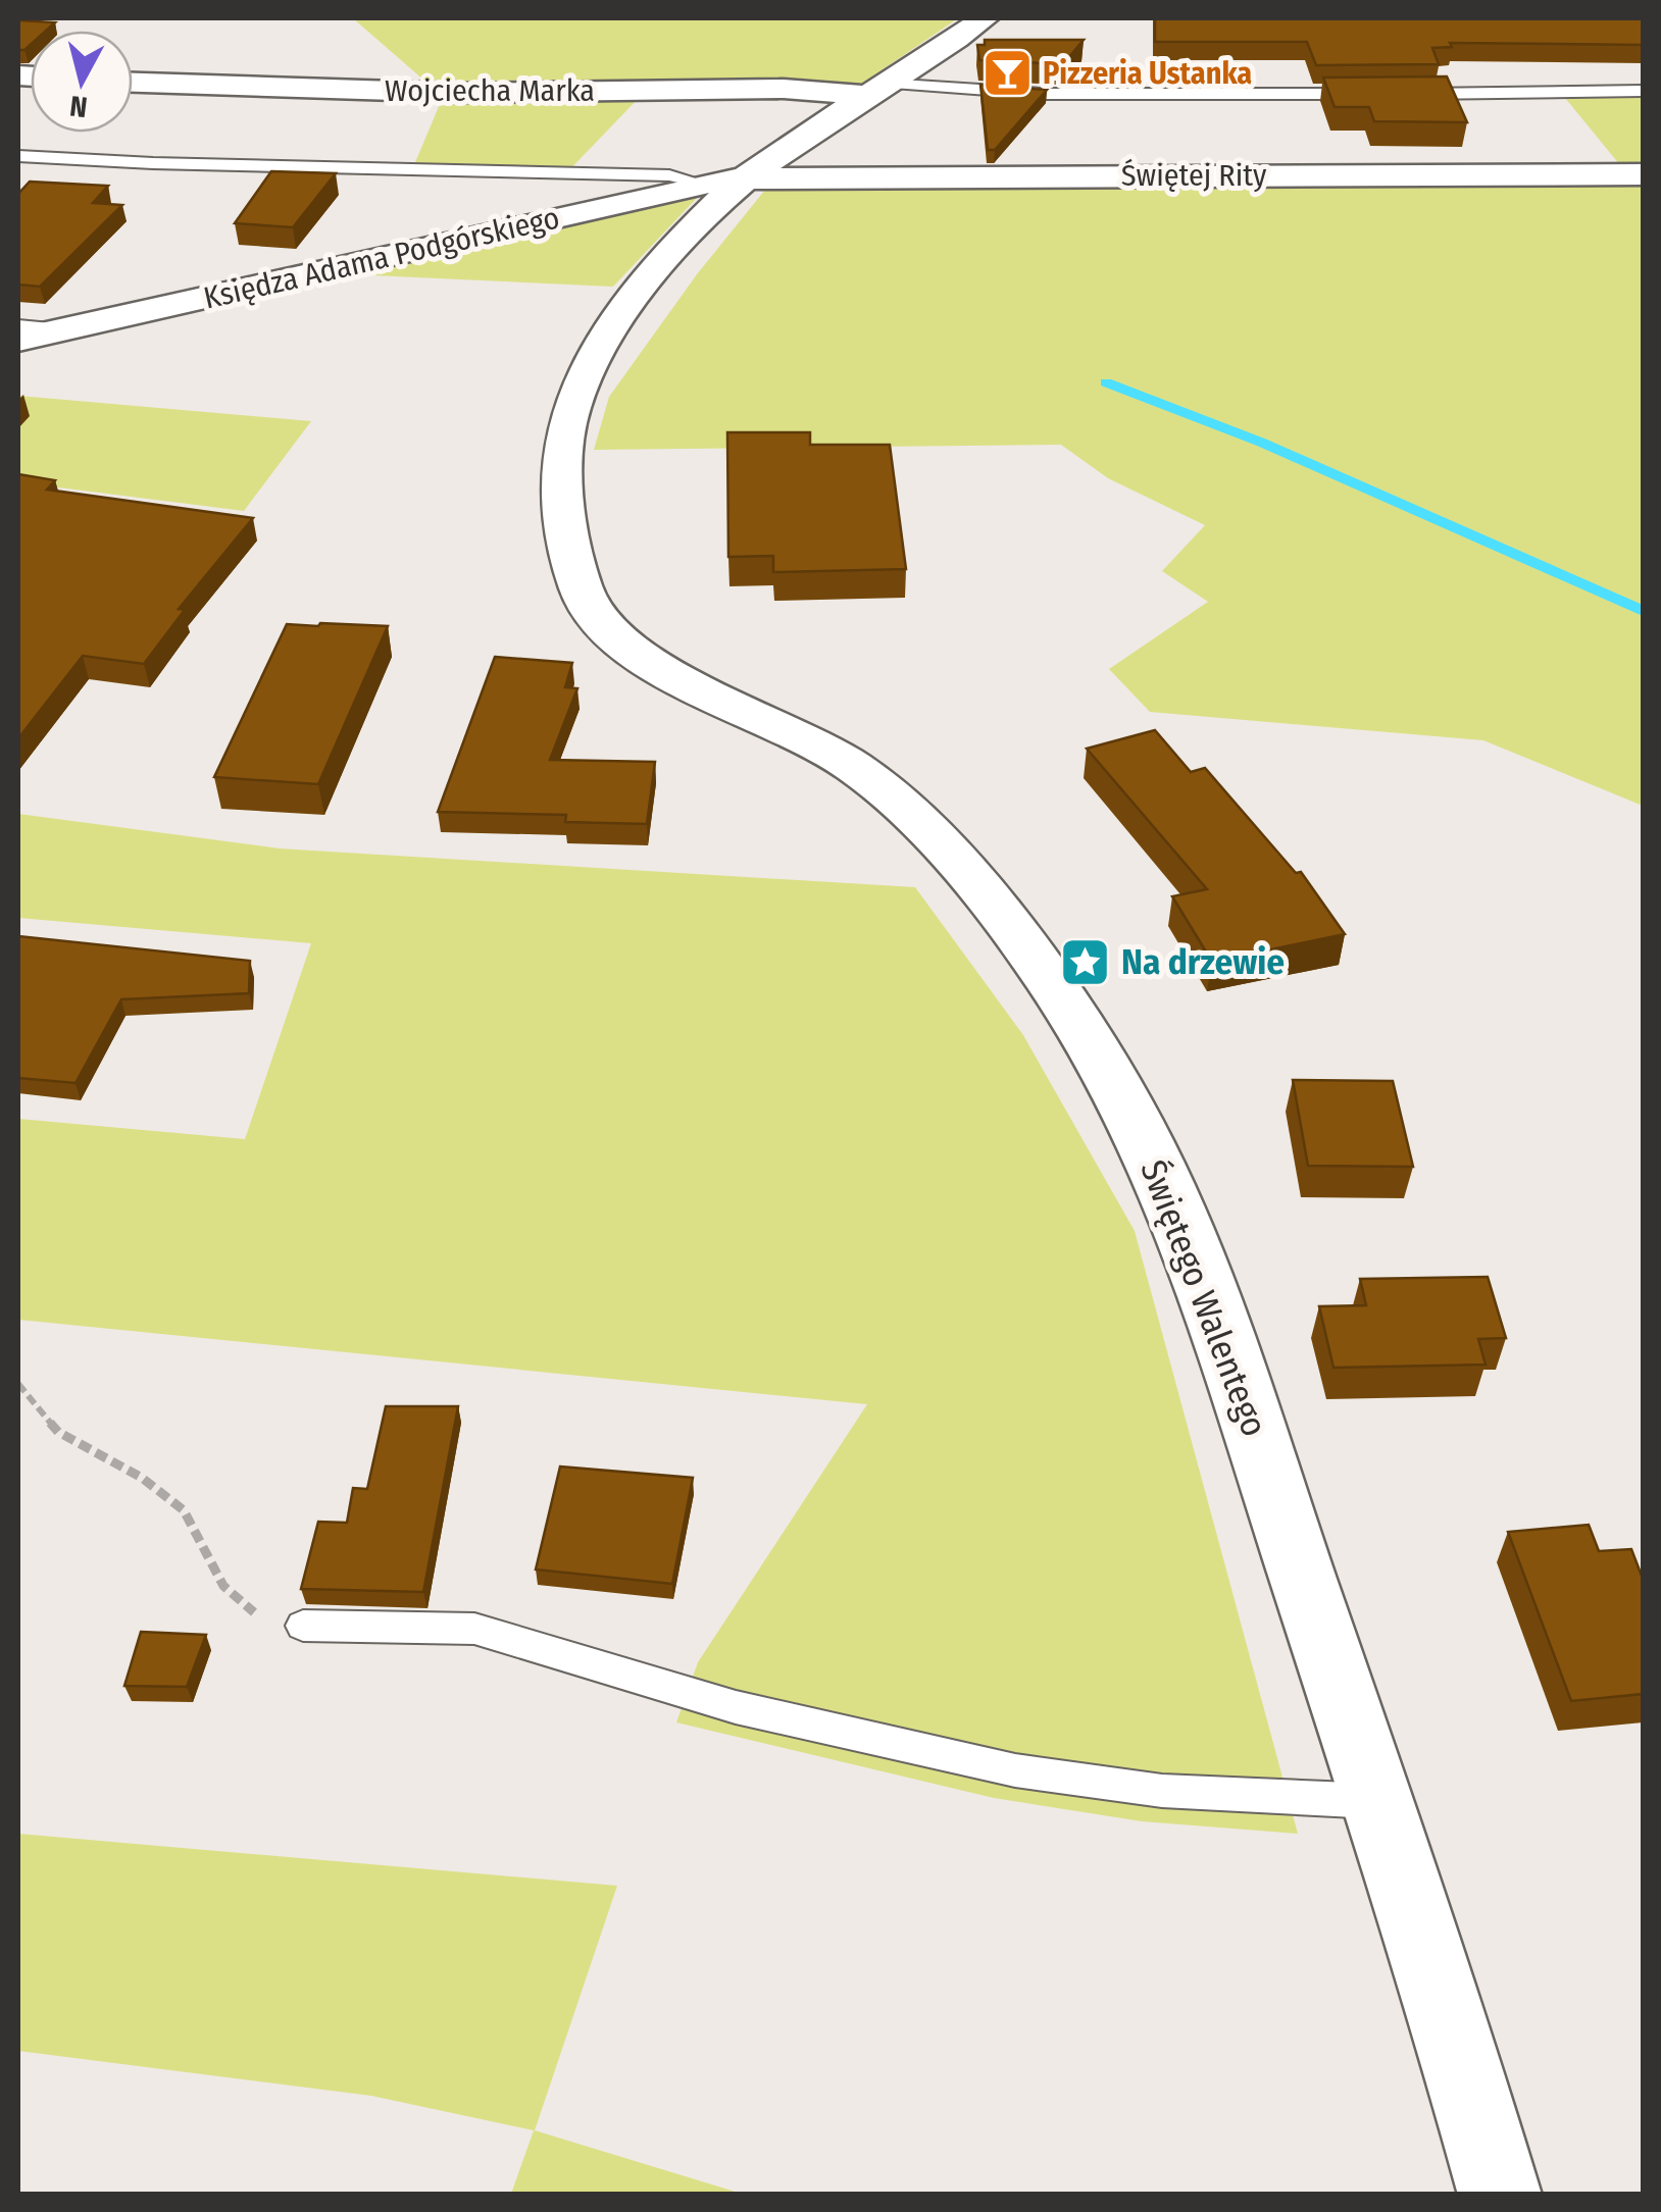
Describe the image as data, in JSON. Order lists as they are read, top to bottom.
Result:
{
  "streets": {
    "street": [
      "Wojciecha Marka",
      "Świętej Rity",
      "Księdza Adama Podgórskiego",
      "Świętego Walentego"
    ]
  },
  "crossings": [
    ["Wojciecha Marka", "Świętego Walentego"],
    ["Świętej Rity", "Księdza Adama Podgórskiego"],
    ["Świętej Rity", "Świętego Walentego"],
    ["Księdza Adama Podgórskiego", "Świętego Walentego"]
  ],
  "places": {
    "bar": ["Pizzeria Ustanka"],
    "place": ["Na drzewie"]
  },
  "north": "bottom"
}
